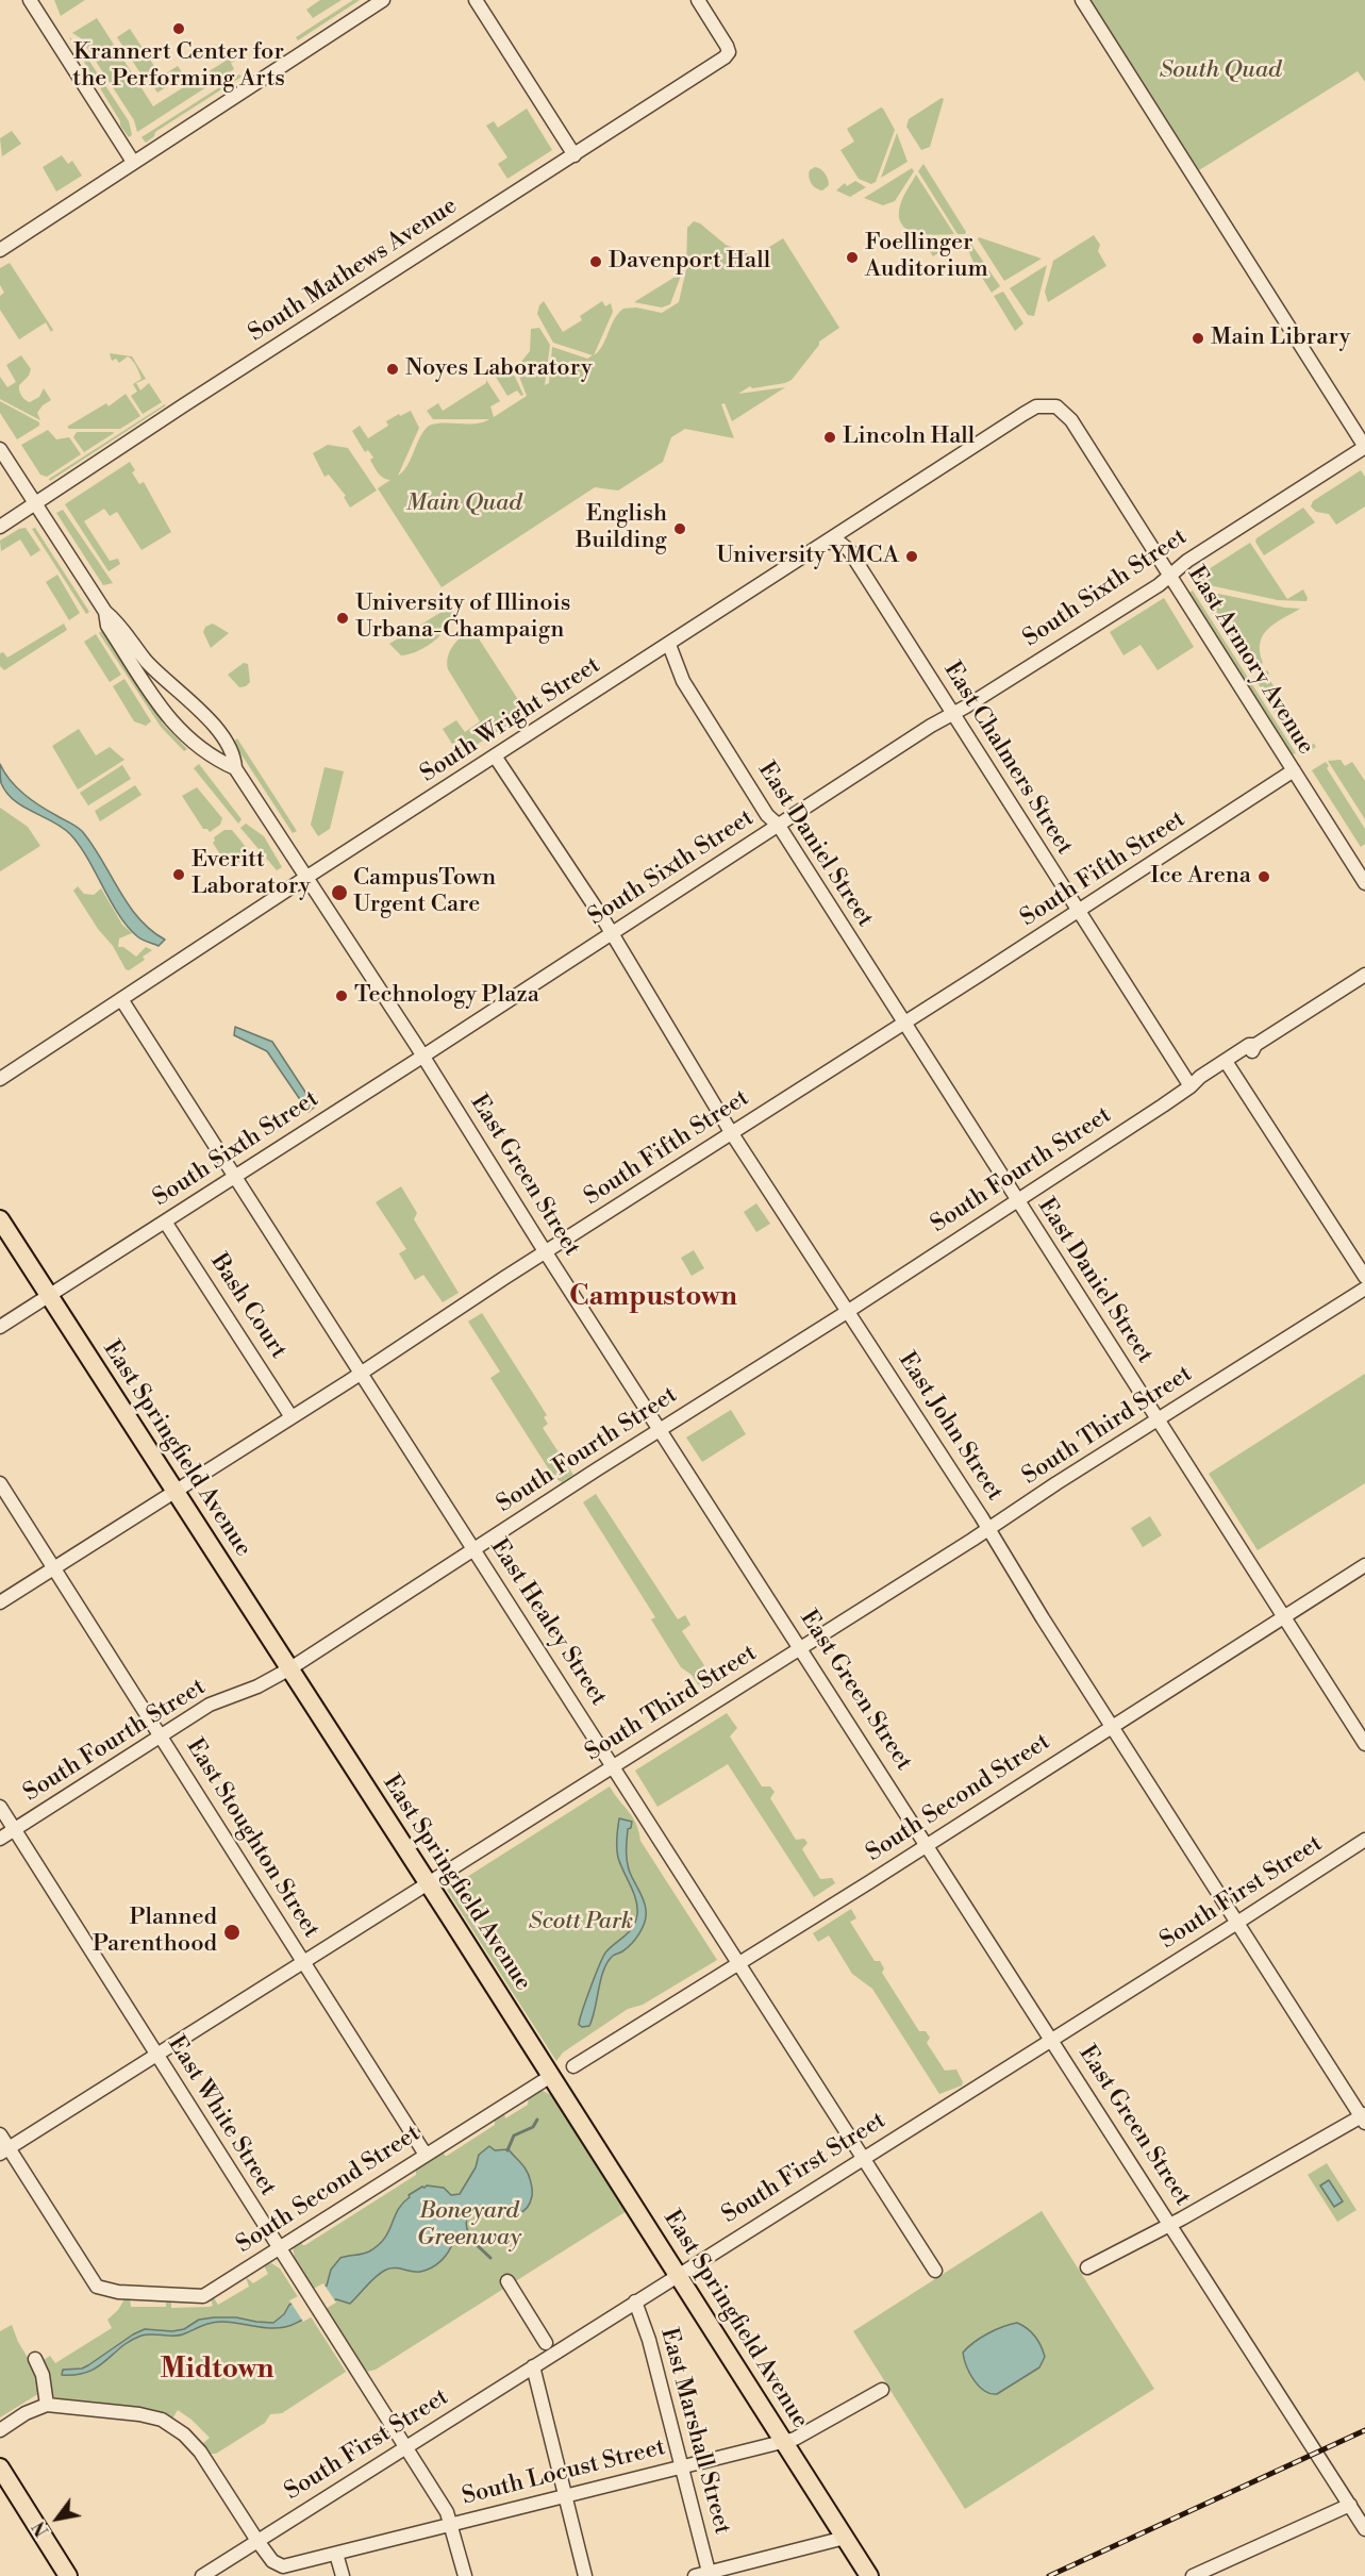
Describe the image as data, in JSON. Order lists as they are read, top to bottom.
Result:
{
  "streets": {
    "main road": ["East Springfield Avenue"],
    "street": [
      "South Mathews Avenue",
      "South Sixth Street",
      "East Armory Avenue",
      "South Wright Street",
      "East Chalmers Street",
      "East Daniel Street",
      "South Fifth Street",
      "South Fourth Street",
      "East Green Street",
      "Bash Court",
      "South Third Street",
      "East John Street",
      "East Healey Street",
      "South Second Street",
      "East Stoughton Street",
      "South First Street",
      "East White Street",
      "East Marshall Street",
      "South Locust Street"
    ]
  },
  "crossings": [
    ["South Sixth Street", "East Armory Avenue"],
    ["South Sixth Street", "East Chalmers Street"],
    ["South Sixth Street", "East Daniel Street"],
    ["South Sixth Street", "East Green Street"],
    ["South Sixth Street", "Bash Court"],
    ["South Sixth Street", "East John Street"],
    ["South Sixth Street", "East Springfield Avenue"],
    ["South Sixth Street", "East Healey Street"],
    ["East Armory Avenue", "South Wright Street"],
    ["East Armory Avenue", "South Fifth Street"],
    ["South Wright Street", "East Daniel Street"],
    ["South Wright Street", "East Green Street"],
    ["South Wright Street", "East John Street"],
    ["South Wright Street", "East Healey Street"],
    ["East Chalmers Street", "South Fifth Street"],
    ["East Chalmers Street", "South Fourth Street"],
    ["East Daniel Street", "South Fifth Street"],
    ["East Daniel Street", "South Fourth Street"],
    ["East Daniel Street", "South Third Street"],
    ["East Daniel Street", "South Second Street"],
    ["South Fifth Street", "East Green Street"],
    ["South Fifth Street", "Bash Court"],
    ["South Fifth Street", "East John Street"],
    ["South Fifth Street", "East Springfield Avenue"],
    ["South Fifth Street", "East Healey Street"],
    ["South Fifth Street", "East Stoughton Street"],
    ["South Fourth Street", "East Green Street"],
    ["South Fourth Street", "East John Street"],
    ["South Fourth Street", "East Springfield Avenue"],
    ["South Fourth Street", "East Healey Street"],
    ["South Fourth Street", "East Stoughton Street"],
    ["South Fourth Street", "East White Street"],
    ["East Green Street", "South Third Street"],
    ["East Green Street", "South Second Street"],
    ["East Green Street", "South First Street"],
    ["South Third Street", "East John Street"],
    ["South Third Street", "East Springfield Avenue"],
    ["South Third Street", "East Healey Street"],
    ["South Third Street", "South Second Street"],
    ["South Third Street", "East Stoughton Street"],
    ["South Third Street", "East White Street"],
    ["East John Street", "South Second Street"],
    ["East John Street", "South First Street"],
    ["East Springfield Avenue", "South Second Street"],
    ["East Springfield Avenue", "South First Street"],
    ["East Springfield Avenue", "South Locust Street"],
    ["East Healey Street", "South Second Street"],
    ["East Healey Street", "South First Street"],
    ["South Second Street", "East Stoughton Street"],
    ["South Second Street", "East White Street"],
    ["South First Street", "East White Street"],
    ["South First Street", "East Marshall Street"],
    ["South First Street", "South Locust Street"],
    ["East White Street", "South Locust Street"],
    ["East Marshall Street", "South Locust Street"]
  ],
  "districts": ["Campustown", "Midtown"],
  "parks": [
    "South Quad",
    "Main Quad",
    "Scott Park",
    "Boneyard Greenway"
  ],
  "places": [
    "Krannert Center for the Performing Arts",
    "Foellinger Auditorium",
    "Davenport Hall",
    "Main Library",
    "Noyes Laboratory",
    "Lincoln Hall",
    "English Building",
    "University YMCA",
    "University of Illinois Urbana-Champaign",
    "Everitt Laboratory",
    "Ice Arena",
    "CampusTown Urgent Care",
    "Technology Plaza",
    "Planned Parenthood"
  ],
  "north": "bottom left"
}
